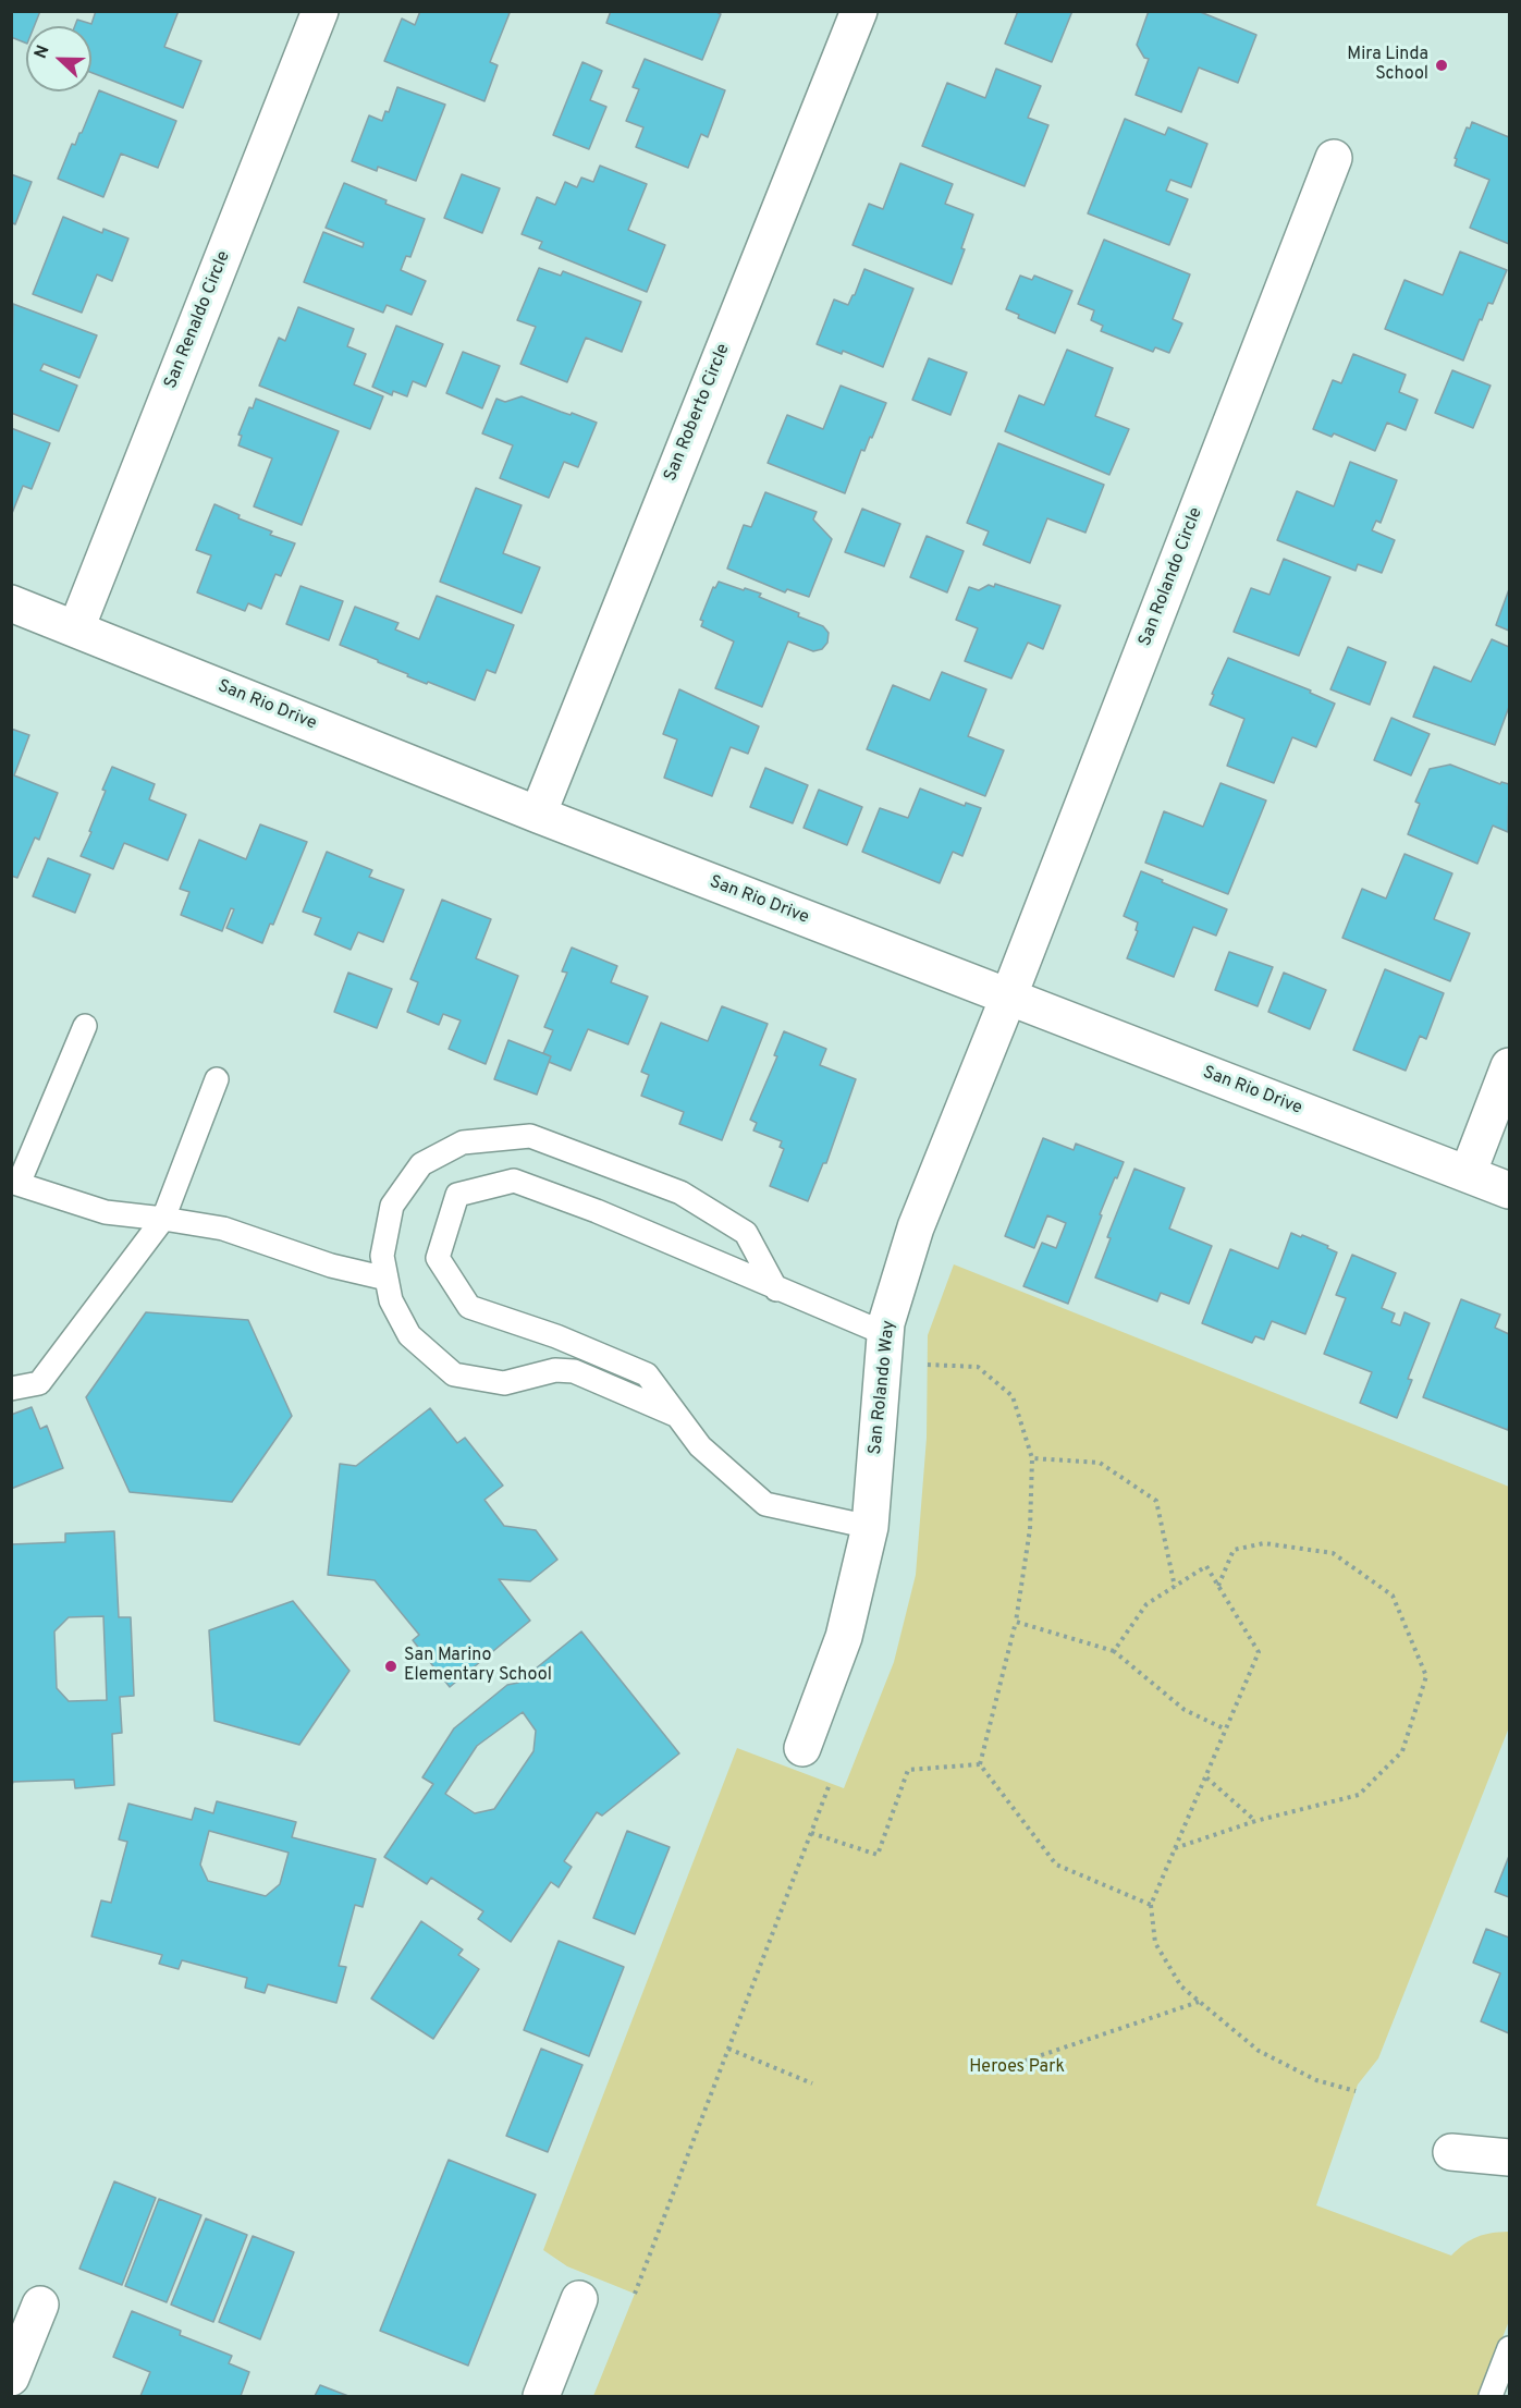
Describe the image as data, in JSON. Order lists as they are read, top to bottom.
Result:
{
  "streets": {
    "street": [
      "San Renaldo Circle",
      "San Roberto Circle",
      "San Rolando Circle",
      "San Rio Drive",
      "San Rolando Way"
    ]
  },
  "crossings": [
    ["San Renaldo Circle", "San Rio Drive"],
    ["San Roberto Circle", "San Rio Drive"],
    ["San Rolando Circle", "San Rio Drive"],
    ["San Rolando Circle", "San Rolando Way"],
    ["San Rio Drive", "San Rolando Way"]
  ],
  "parks": ["Heroes Park"],
  "places": ["Mira Linda School", "San Marino Elementary School"],
  "north": "left"
}
